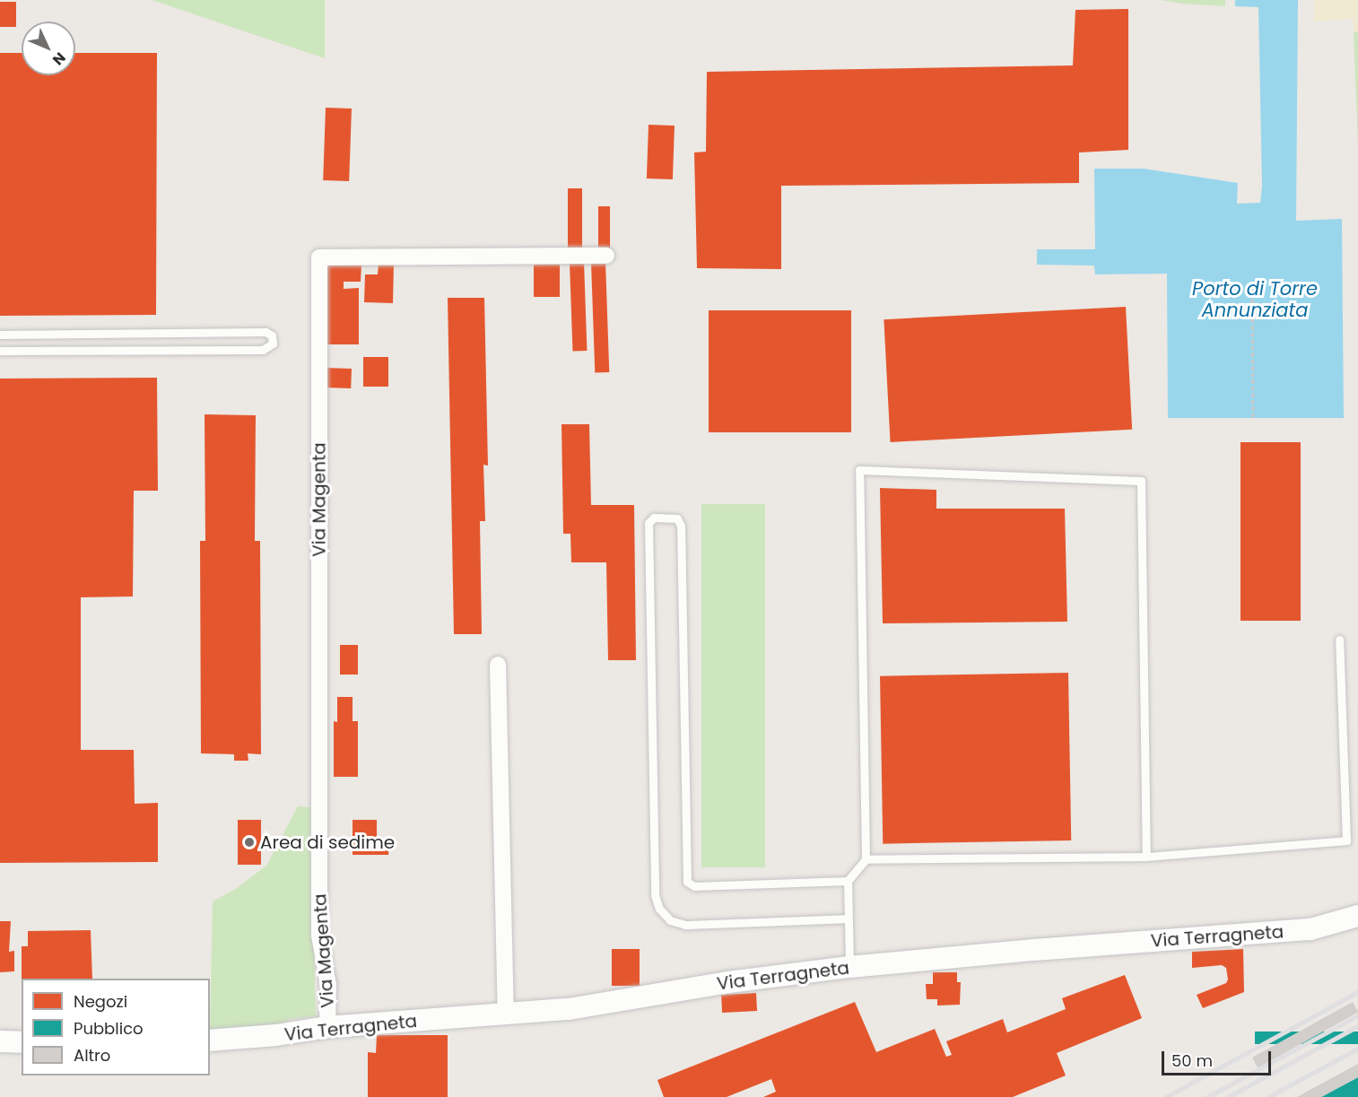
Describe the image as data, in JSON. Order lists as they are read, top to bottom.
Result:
{
  "streets": {
    "street": ["Via Magenta", "Via Terragneta"]
  },
  "crossings": [
    ["Via Magenta", "Via Terragneta"]
  ],
  "water": ["Porto di Torre Annunziata"],
  "places": ["Area di sedime"],
  "legend": ["Negozi", "Pubblico", "Altro"],
  "scale_bar": "50 m",
  "north": "bottom right"
}
